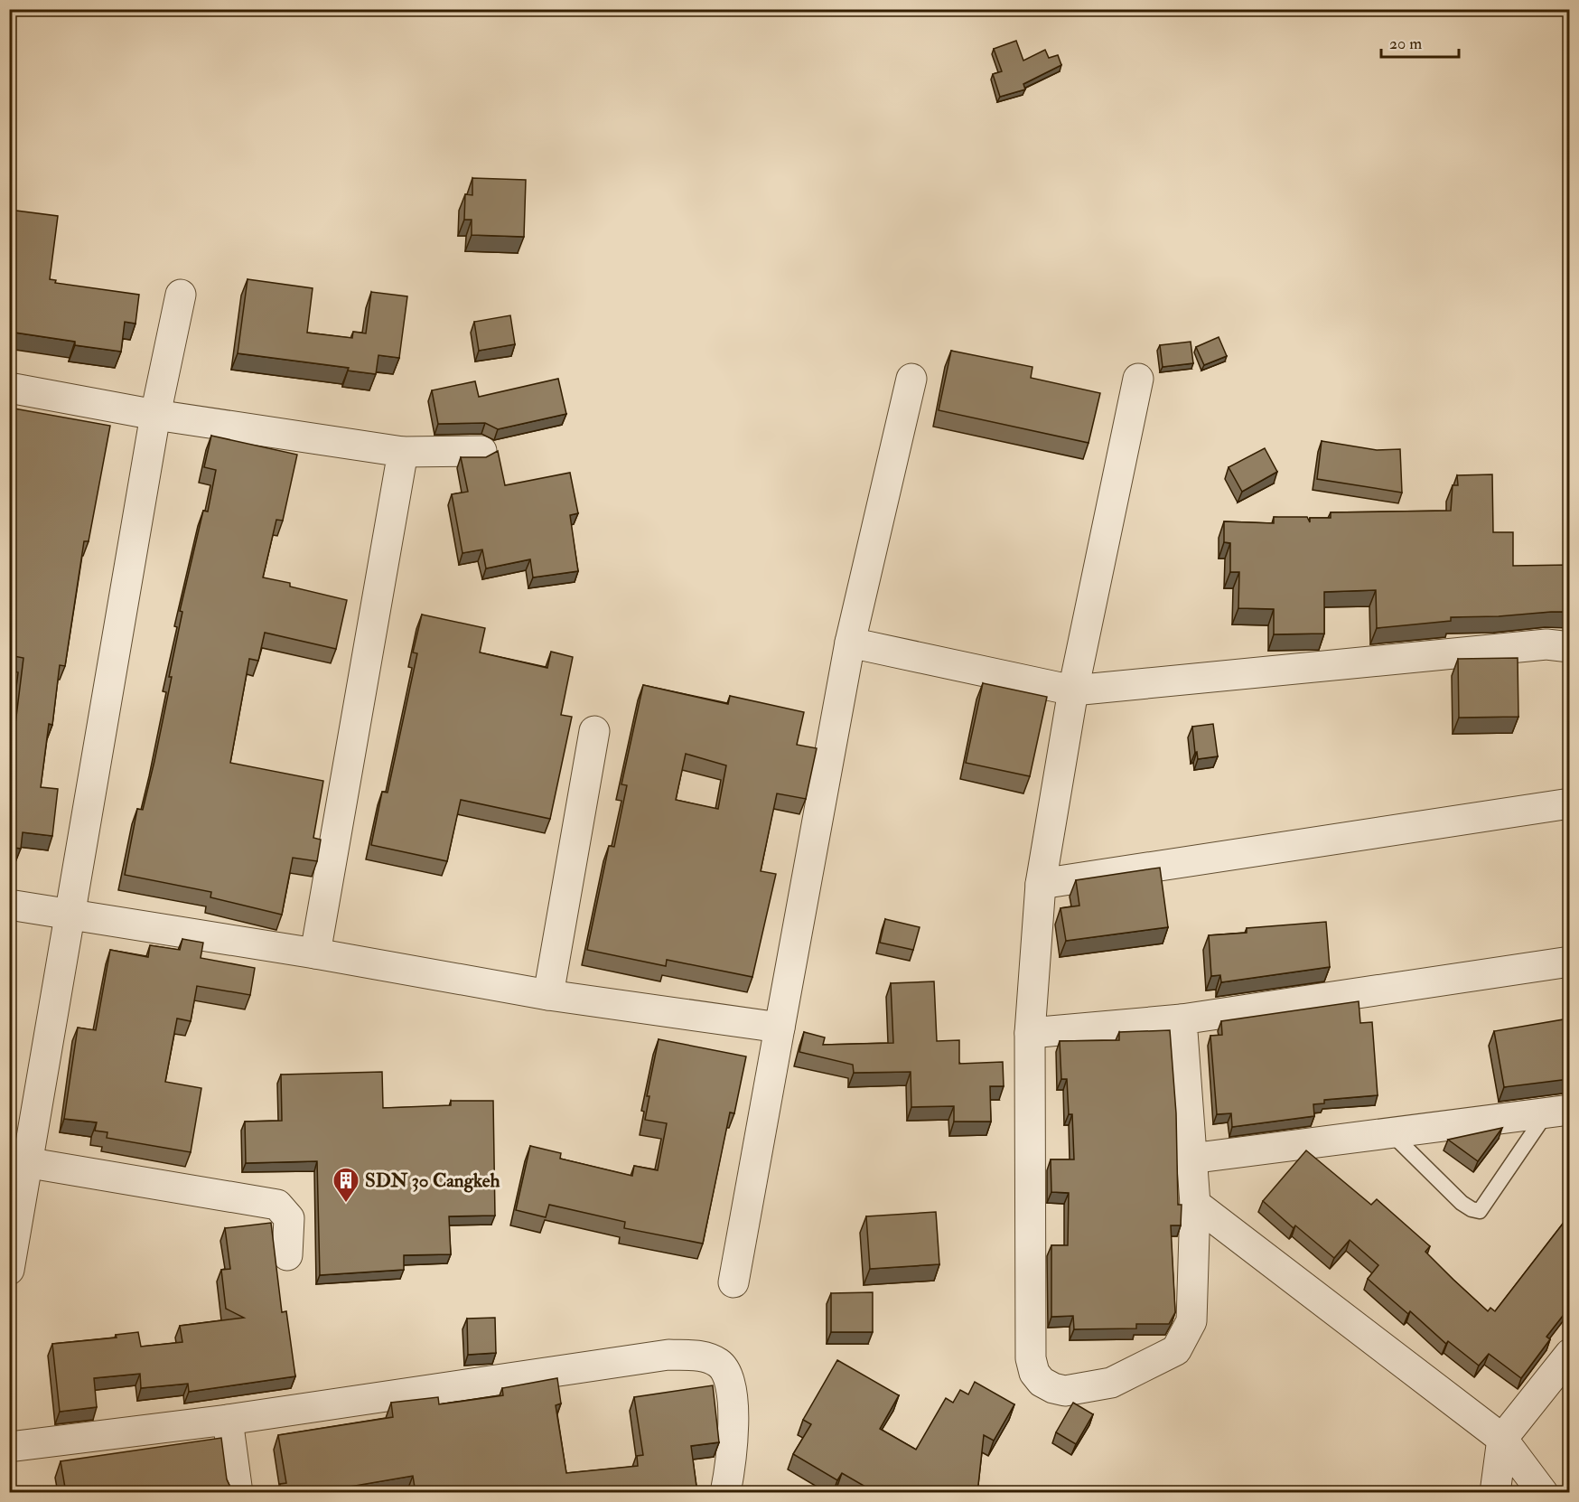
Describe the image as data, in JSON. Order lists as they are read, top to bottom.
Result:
{
  "places": {
    "building": ["SDN 30 Cangkeh"]
  },
  "scale_bar": "20 m"
}
